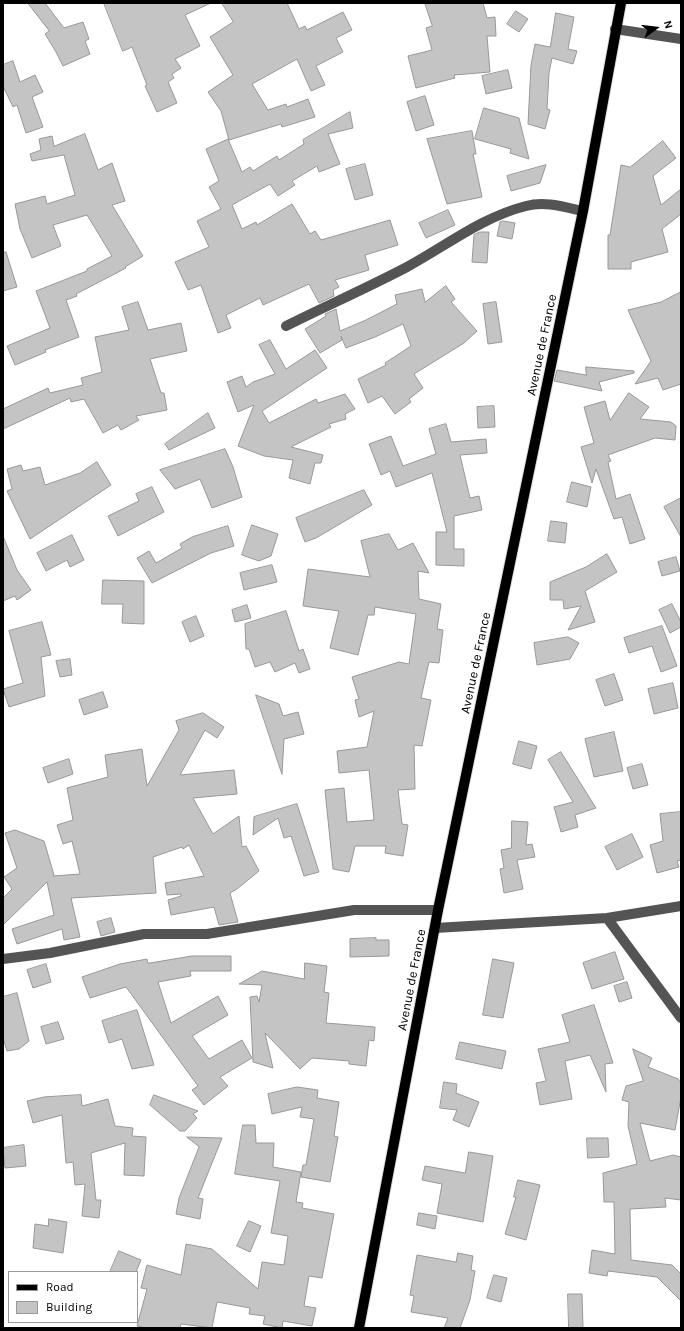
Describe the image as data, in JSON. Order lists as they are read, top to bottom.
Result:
{
  "streets": {
    "main road": ["Avenue de France"]
  },
  "legend": ["Road", "Building"],
  "north": "right"
}
